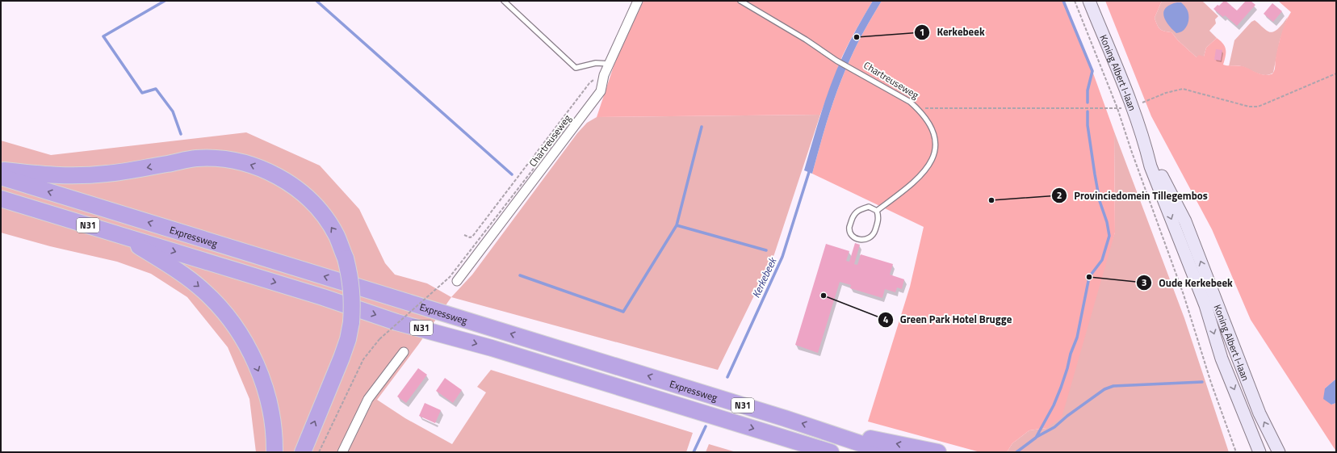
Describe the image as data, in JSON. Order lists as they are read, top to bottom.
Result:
{
  "streets": {
    "highway": ["N31", "Expressweg"],
    "main road": ["Koning Albert I-laan"],
    "street": ["Chartreuseweg"]
  },
  "crossings": [
    ["N31", "Expressweg"]
  ],
  "water": ["Kerkebeek"],
  "places": [
    "Kerkebeek",
    "Provinciedomein Tillegembos",
    "Oude Kerkebeek",
    "Green Park Hotel Brugge"
  ]
}
